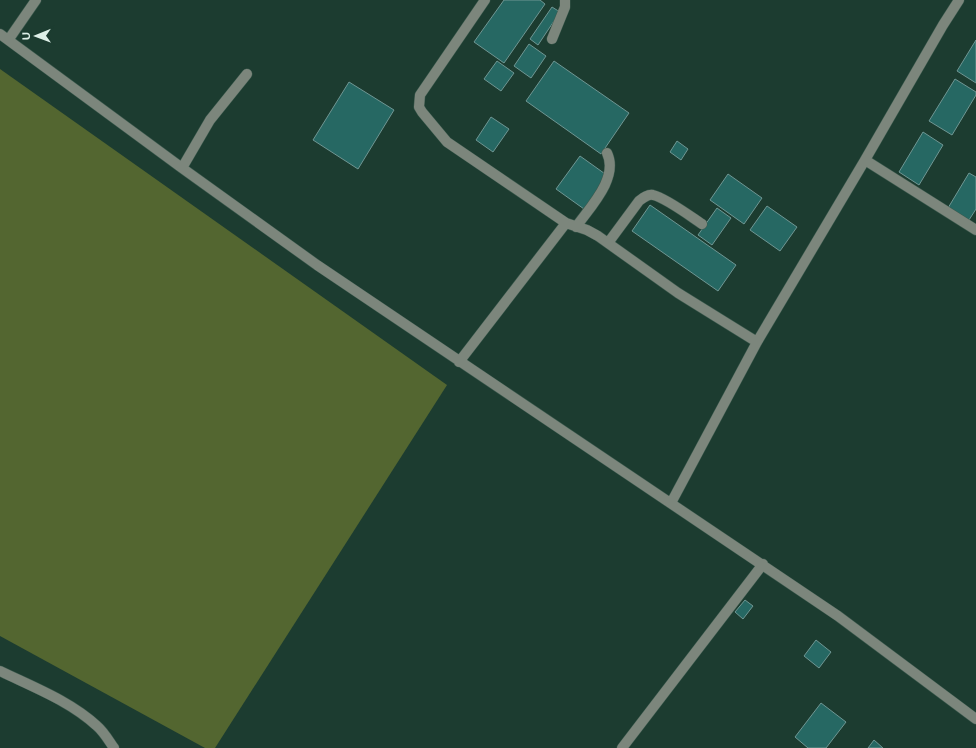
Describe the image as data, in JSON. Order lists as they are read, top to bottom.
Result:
{
  "north": "left"
}
